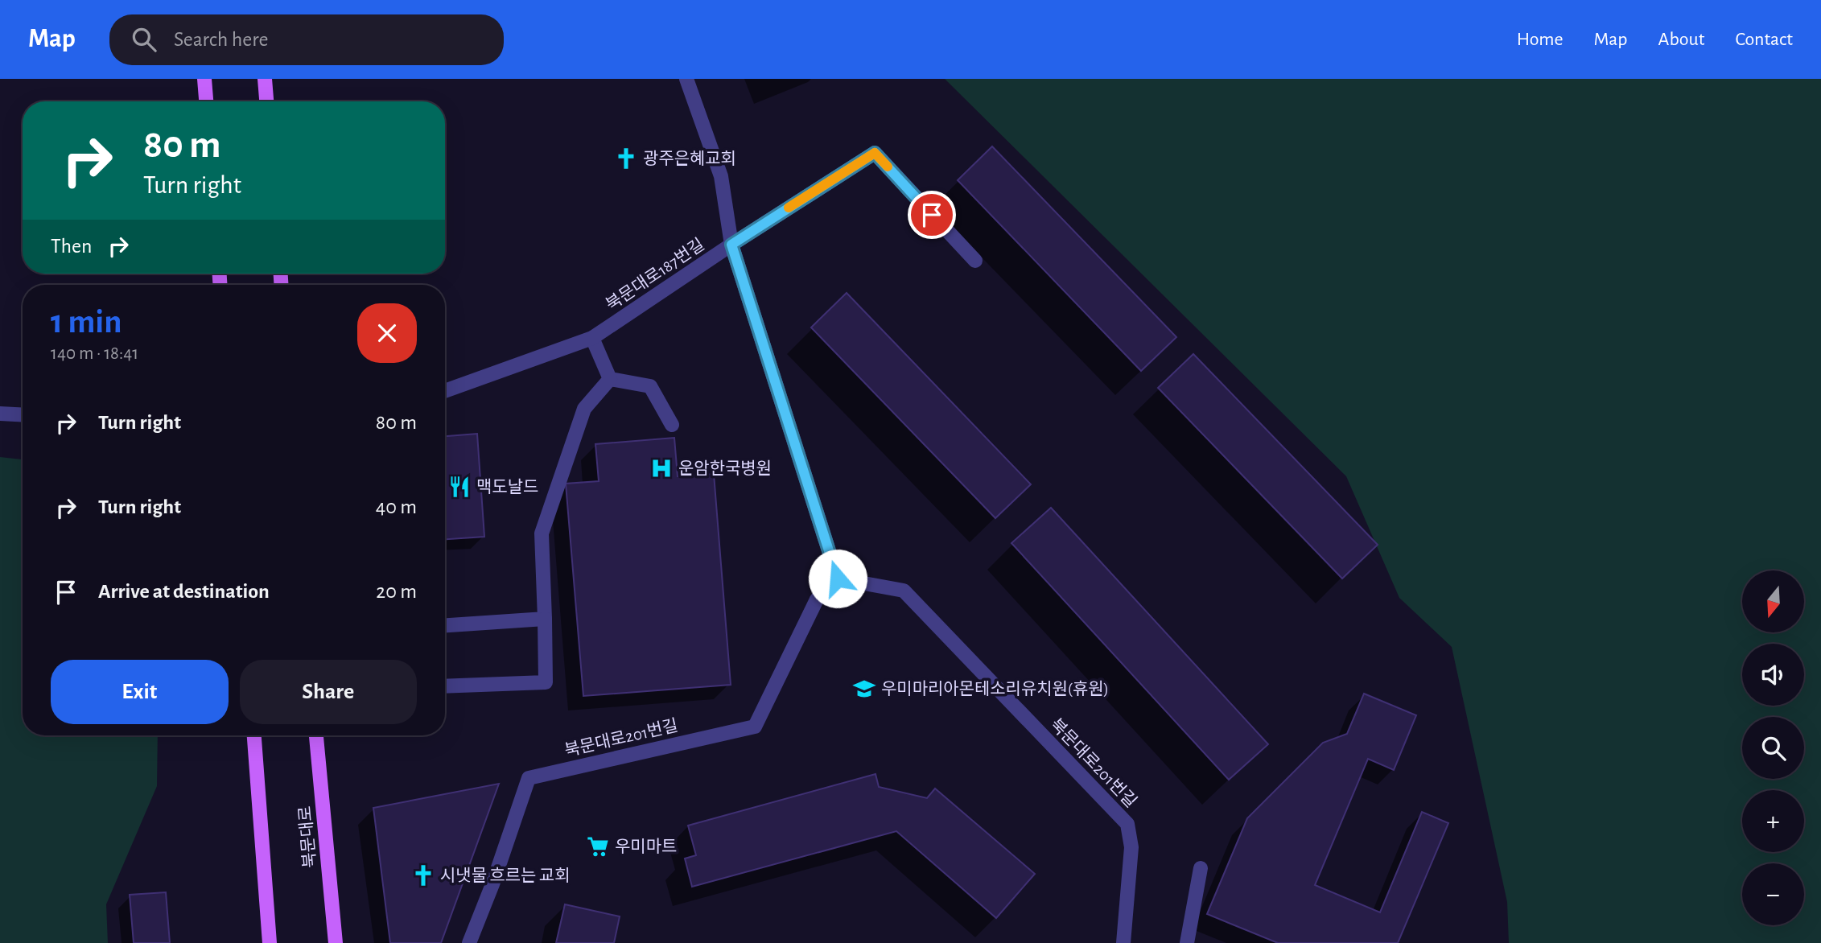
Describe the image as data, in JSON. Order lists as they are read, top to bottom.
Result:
{
  "streets": {
    "main road": ["북문대로"],
    "street": ["북문대로187번길", "북문대로201번길"]
  },
  "places": {
    "church": ["광주은혜교회", "시냇물 흐르는 교회"],
    "hospital": ["운암한국병원"],
    "restaurant": ["맥도날드"],
    "school or university": ["우미마리아몬테소리유치원(휴원)"],
    "supermarket": ["우미마트"]
  },
  "north": "bottom",
  "page": {
    "header": "Map",
    "search": "Search here",
    "nav": [
      "Home",
      "Map",
      "About",
      "Contact"
    ],
    "turn": ["80 m", "Turn right"],
    "then": "Then",
    "heading": ["1 min", "140 m · 18:41"],
    "list": [
      {
        "name": "Turn right",
        "value": "80 m"
      },
      {
        "name": "Turn right",
        "value": "40 m"
      },
      {
        "name": "Arrive at destination",
        "value": "20 m"
      }
    ],
    "map_buttons": ["+", "−"],
    "buttons": ["Exit", "Share"]
  }
}
